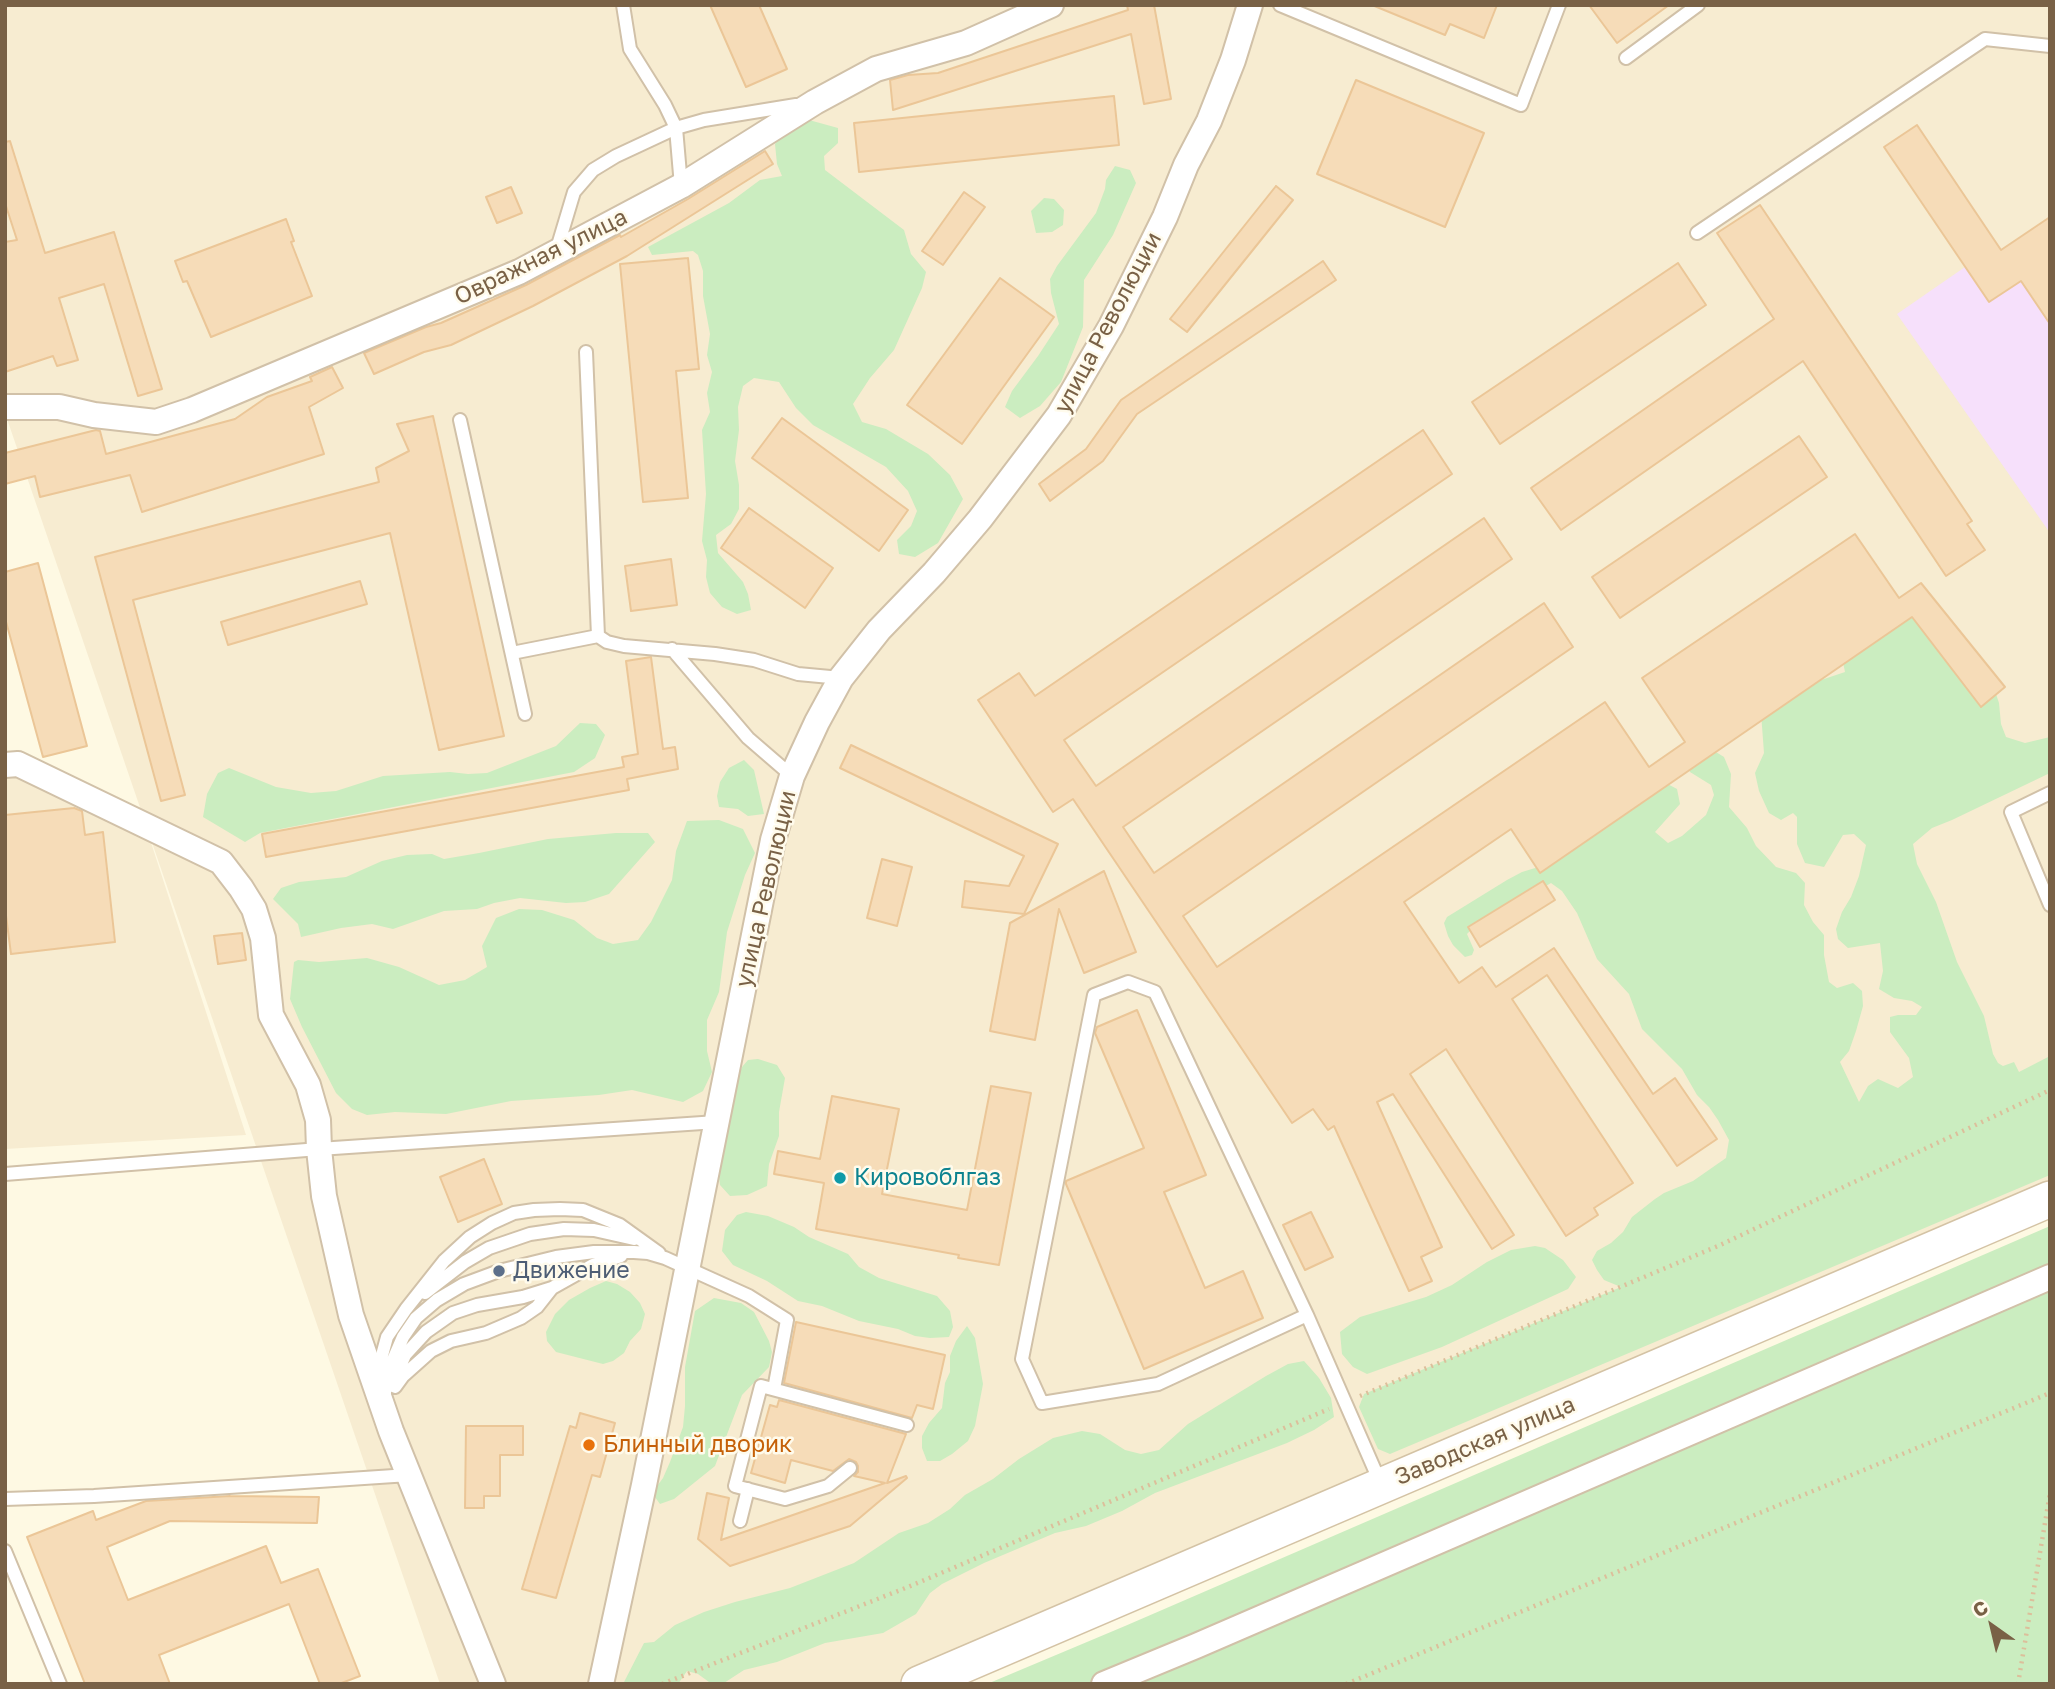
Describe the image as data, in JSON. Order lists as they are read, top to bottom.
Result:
{
  "streets": {
    "main road": ["Заводская улица"],
    "street": ["Овражная улица", "улица Революции"]
  },
  "places": ["Кировоблгаз", "Движение", "Блинный дворик"],
  "north": "top left"
}
